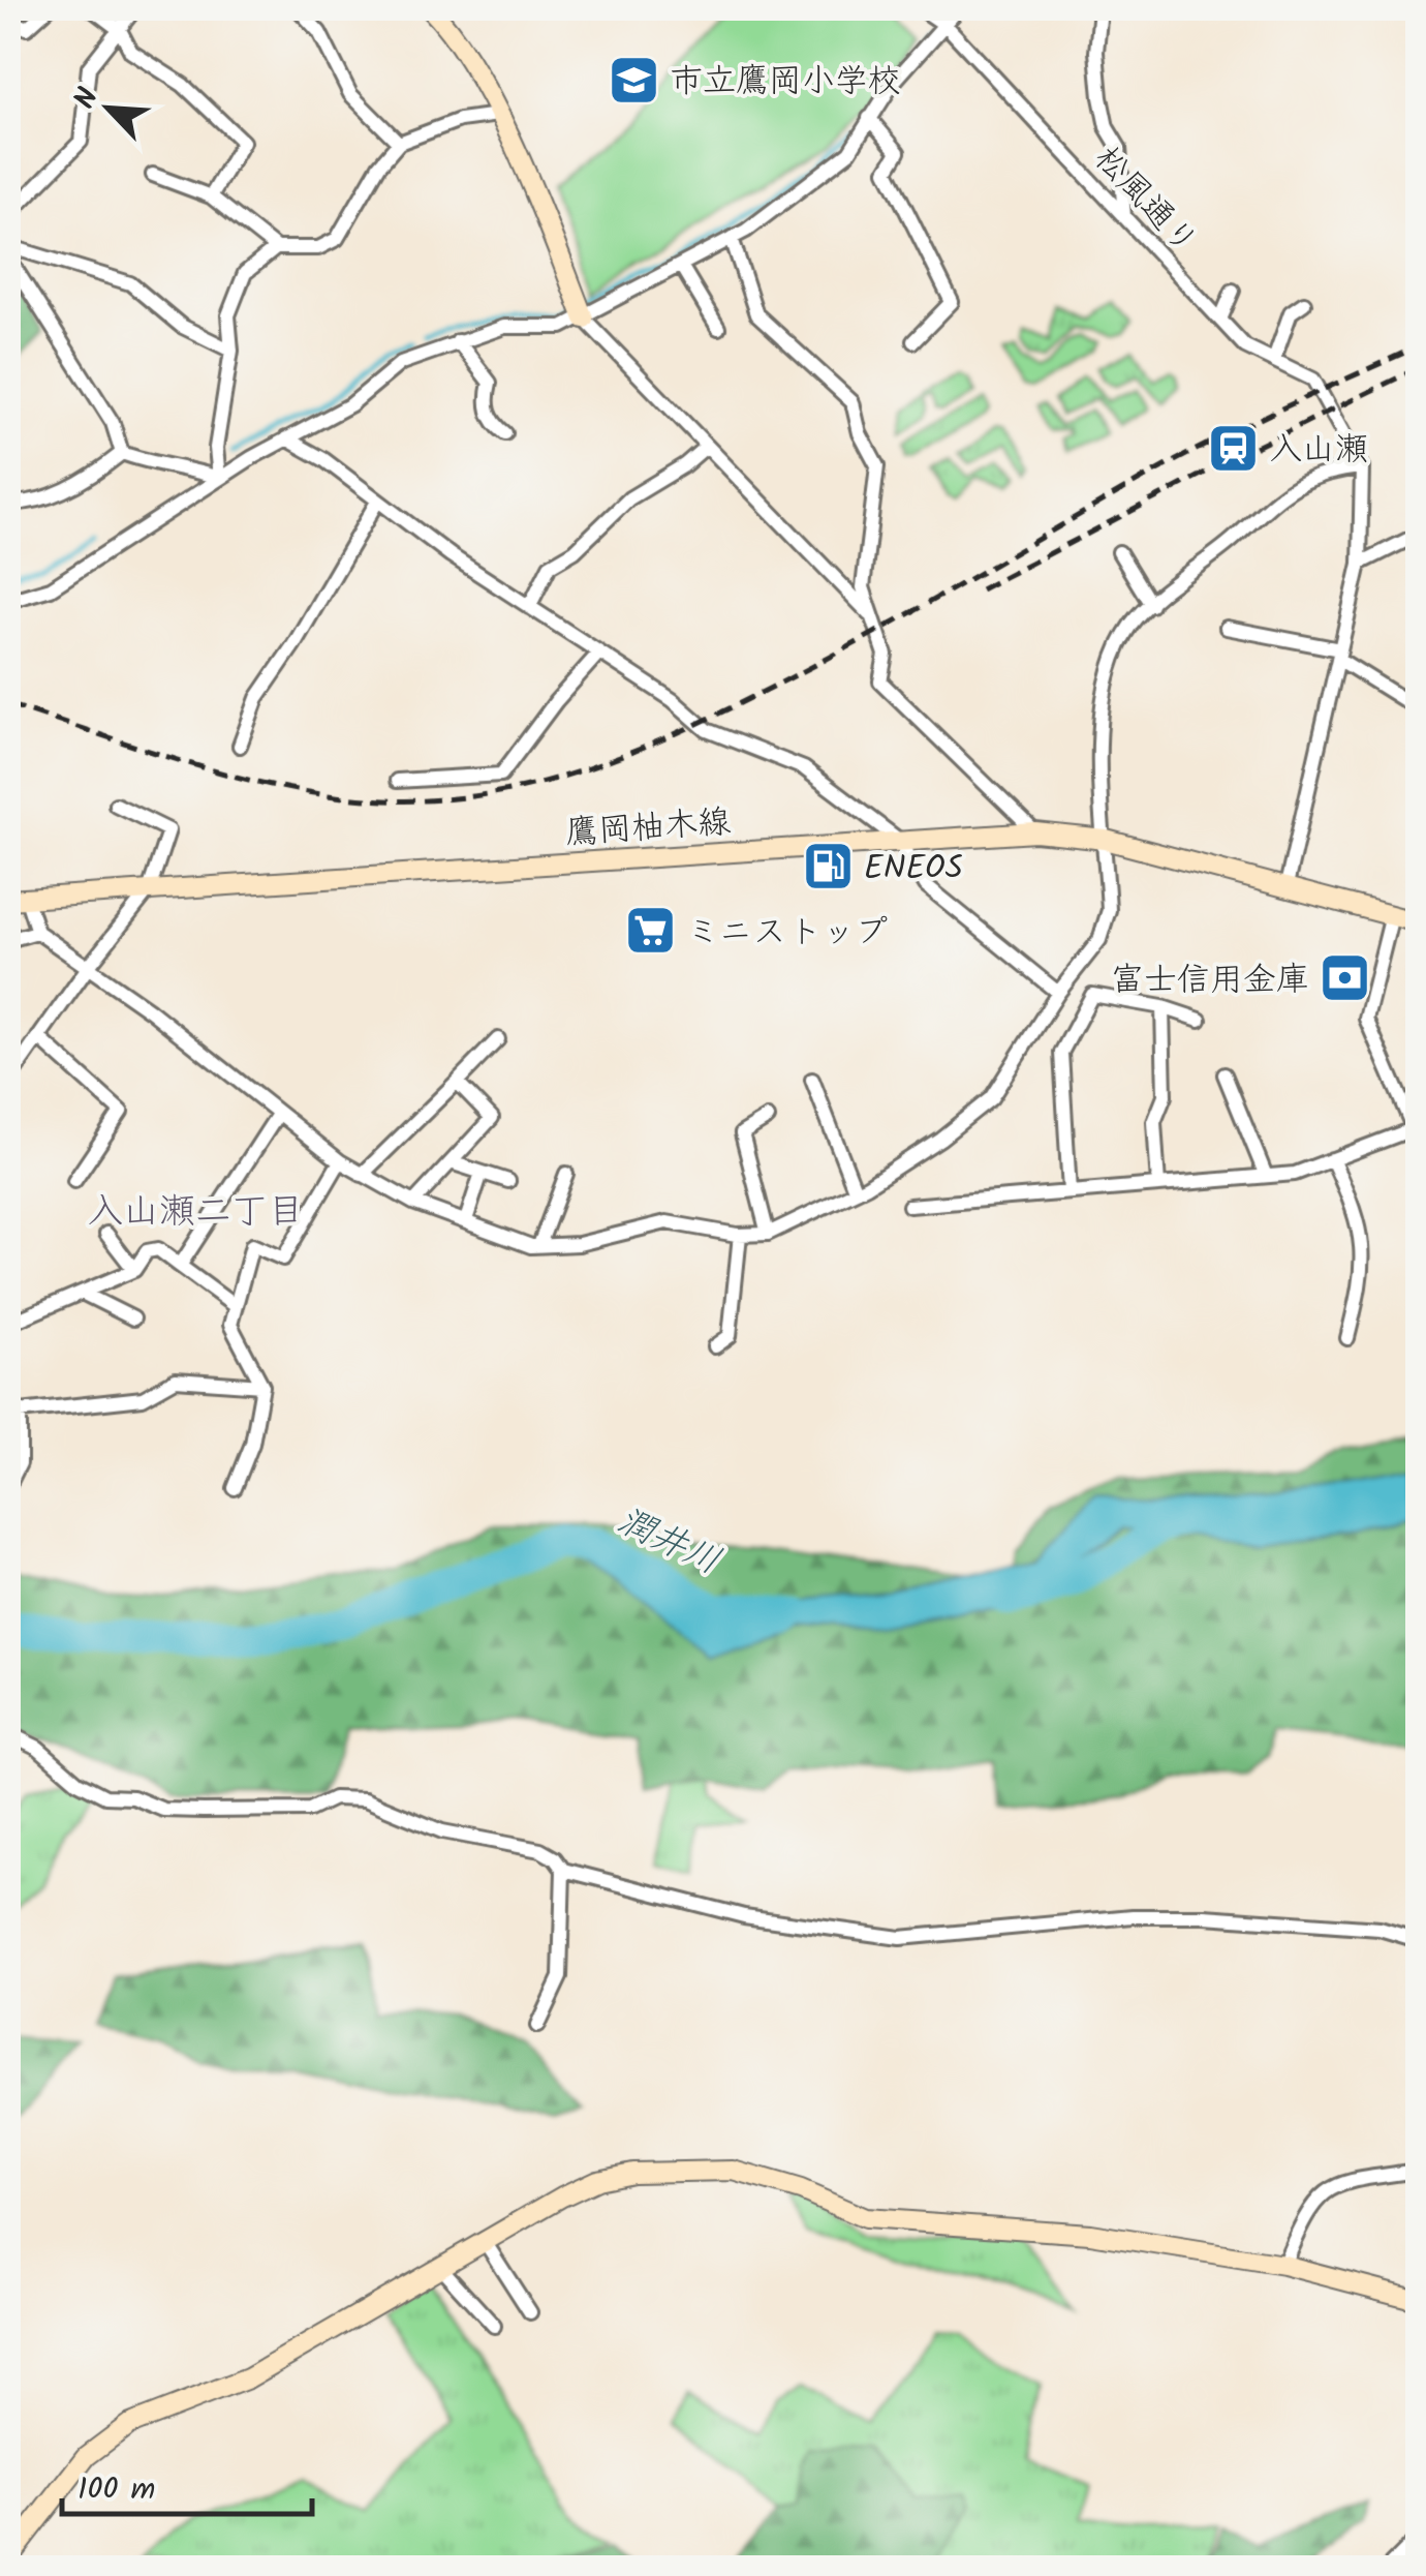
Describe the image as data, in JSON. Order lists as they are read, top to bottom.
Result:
{
  "streets": {
    "street": ["松風通り", "鷹岡柚木線"]
  },
  "districts": ["入山瀬二丁目"],
  "water": ["潤井川"],
  "places": {
    "school or university": ["市立鷹岡小学校"],
    "station": ["入山瀬"],
    "fuel station": ["ENEOS"],
    "supermarket": ["ミニストップ"],
    "bank": ["富士信用金庫"]
  },
  "scale_bar": "100 m",
  "north": "top left"
}
